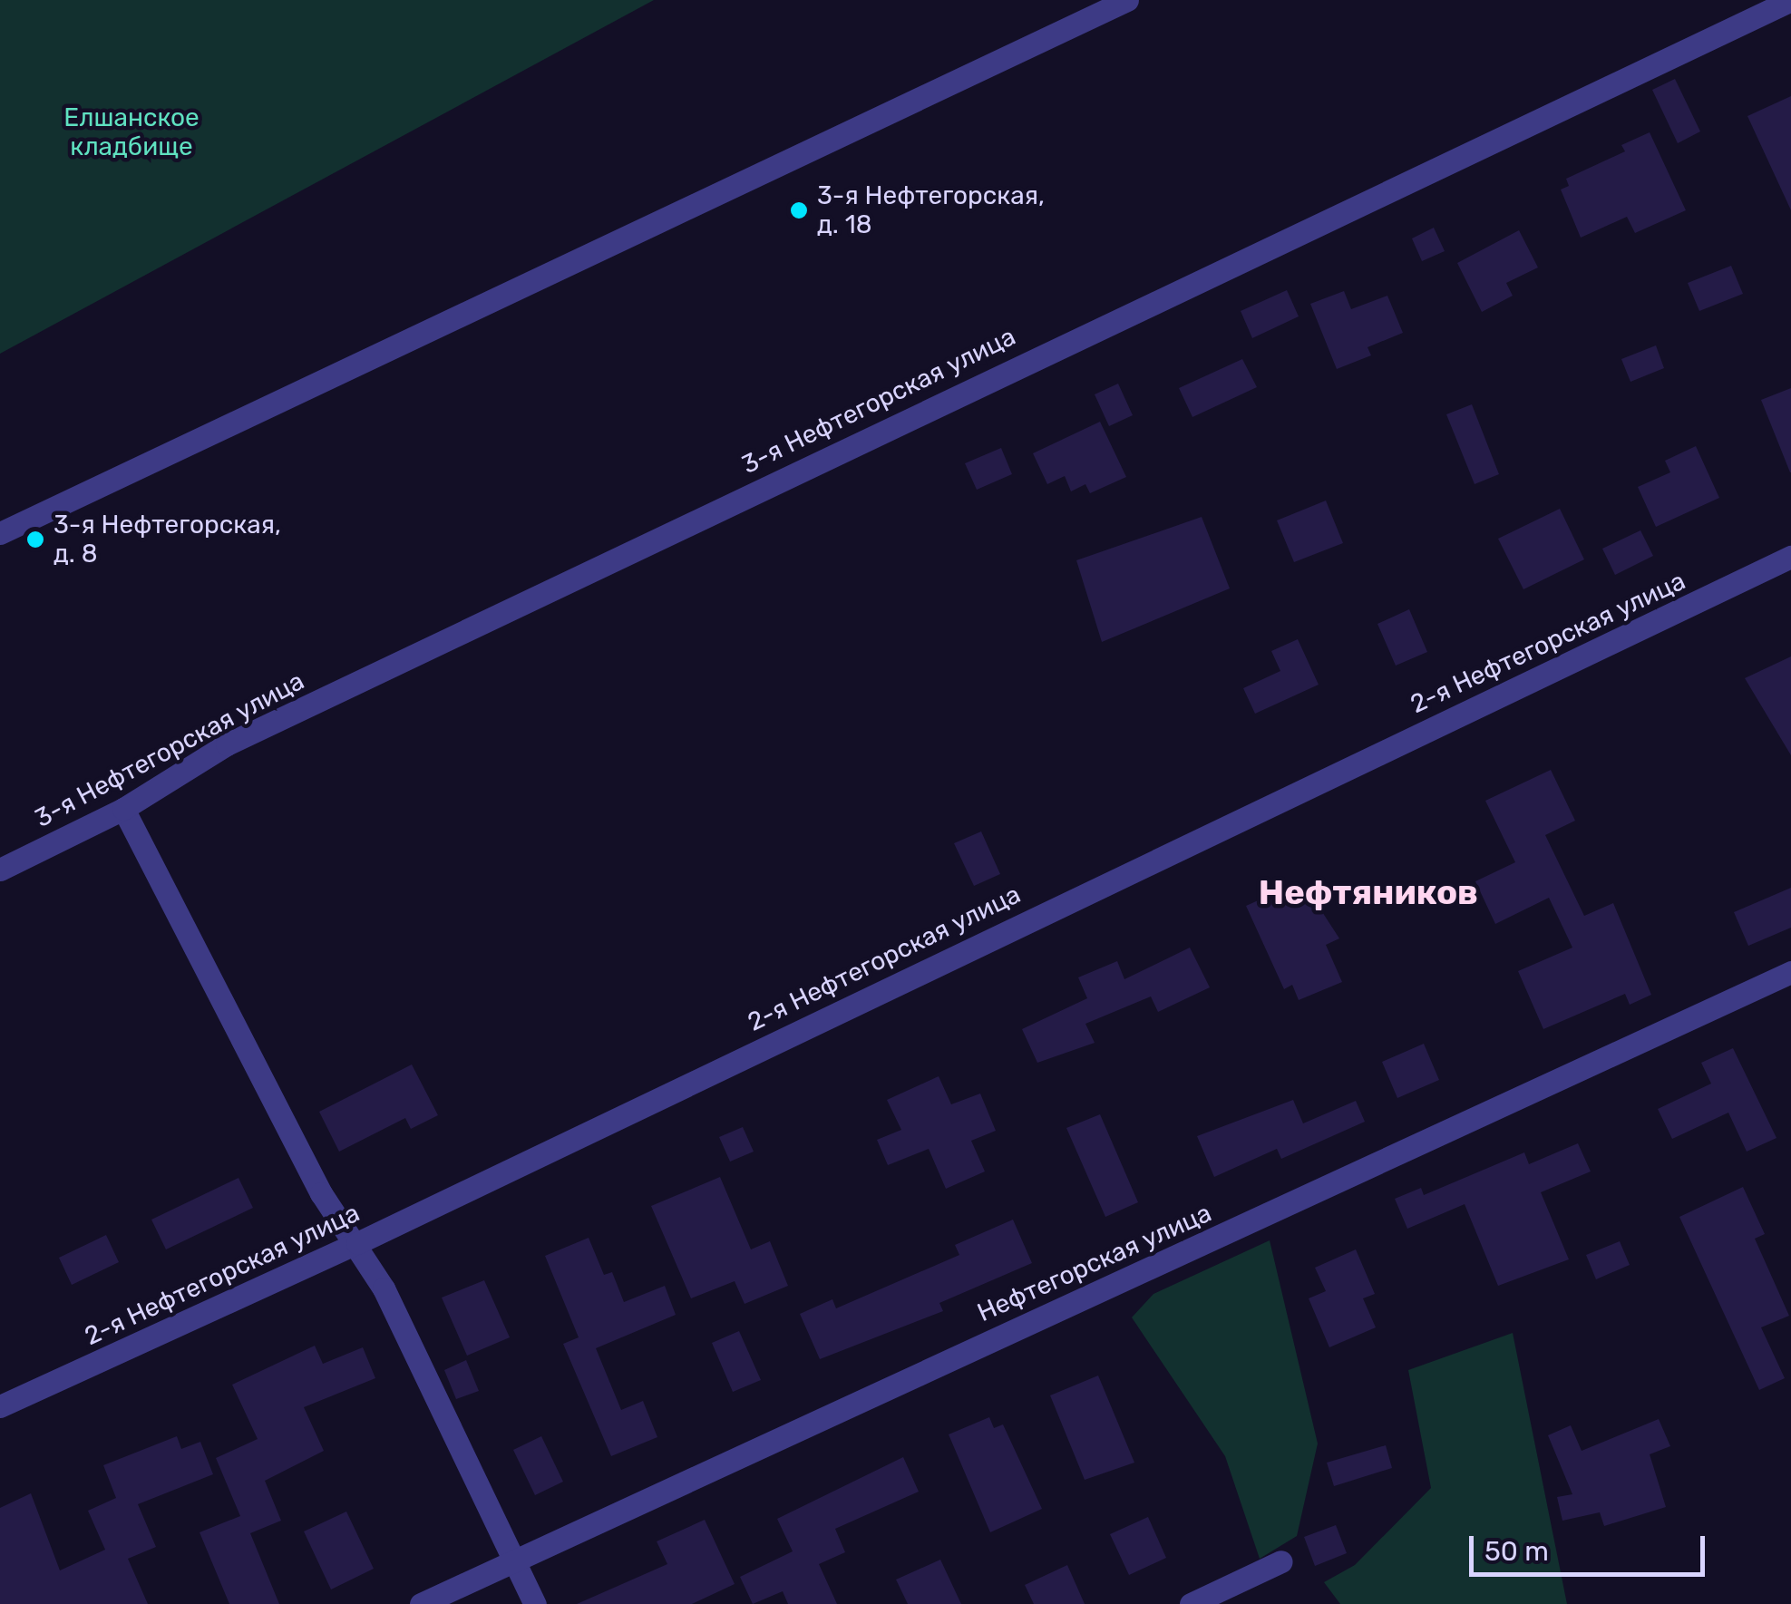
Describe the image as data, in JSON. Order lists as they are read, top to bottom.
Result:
{
  "streets": {
    "street": ["3-я Нефтегорская улица", "2-я Нефтегорская улица", "Нефтегорская улица"]
  },
  "districts": ["Нефтяников"],
  "parks": ["Елшанское кладбище"],
  "places": ["3-я Нефтегорская, д. 18", "3-я Нефтегорская, д. 8"],
  "scale_bar": "50 m"
}
